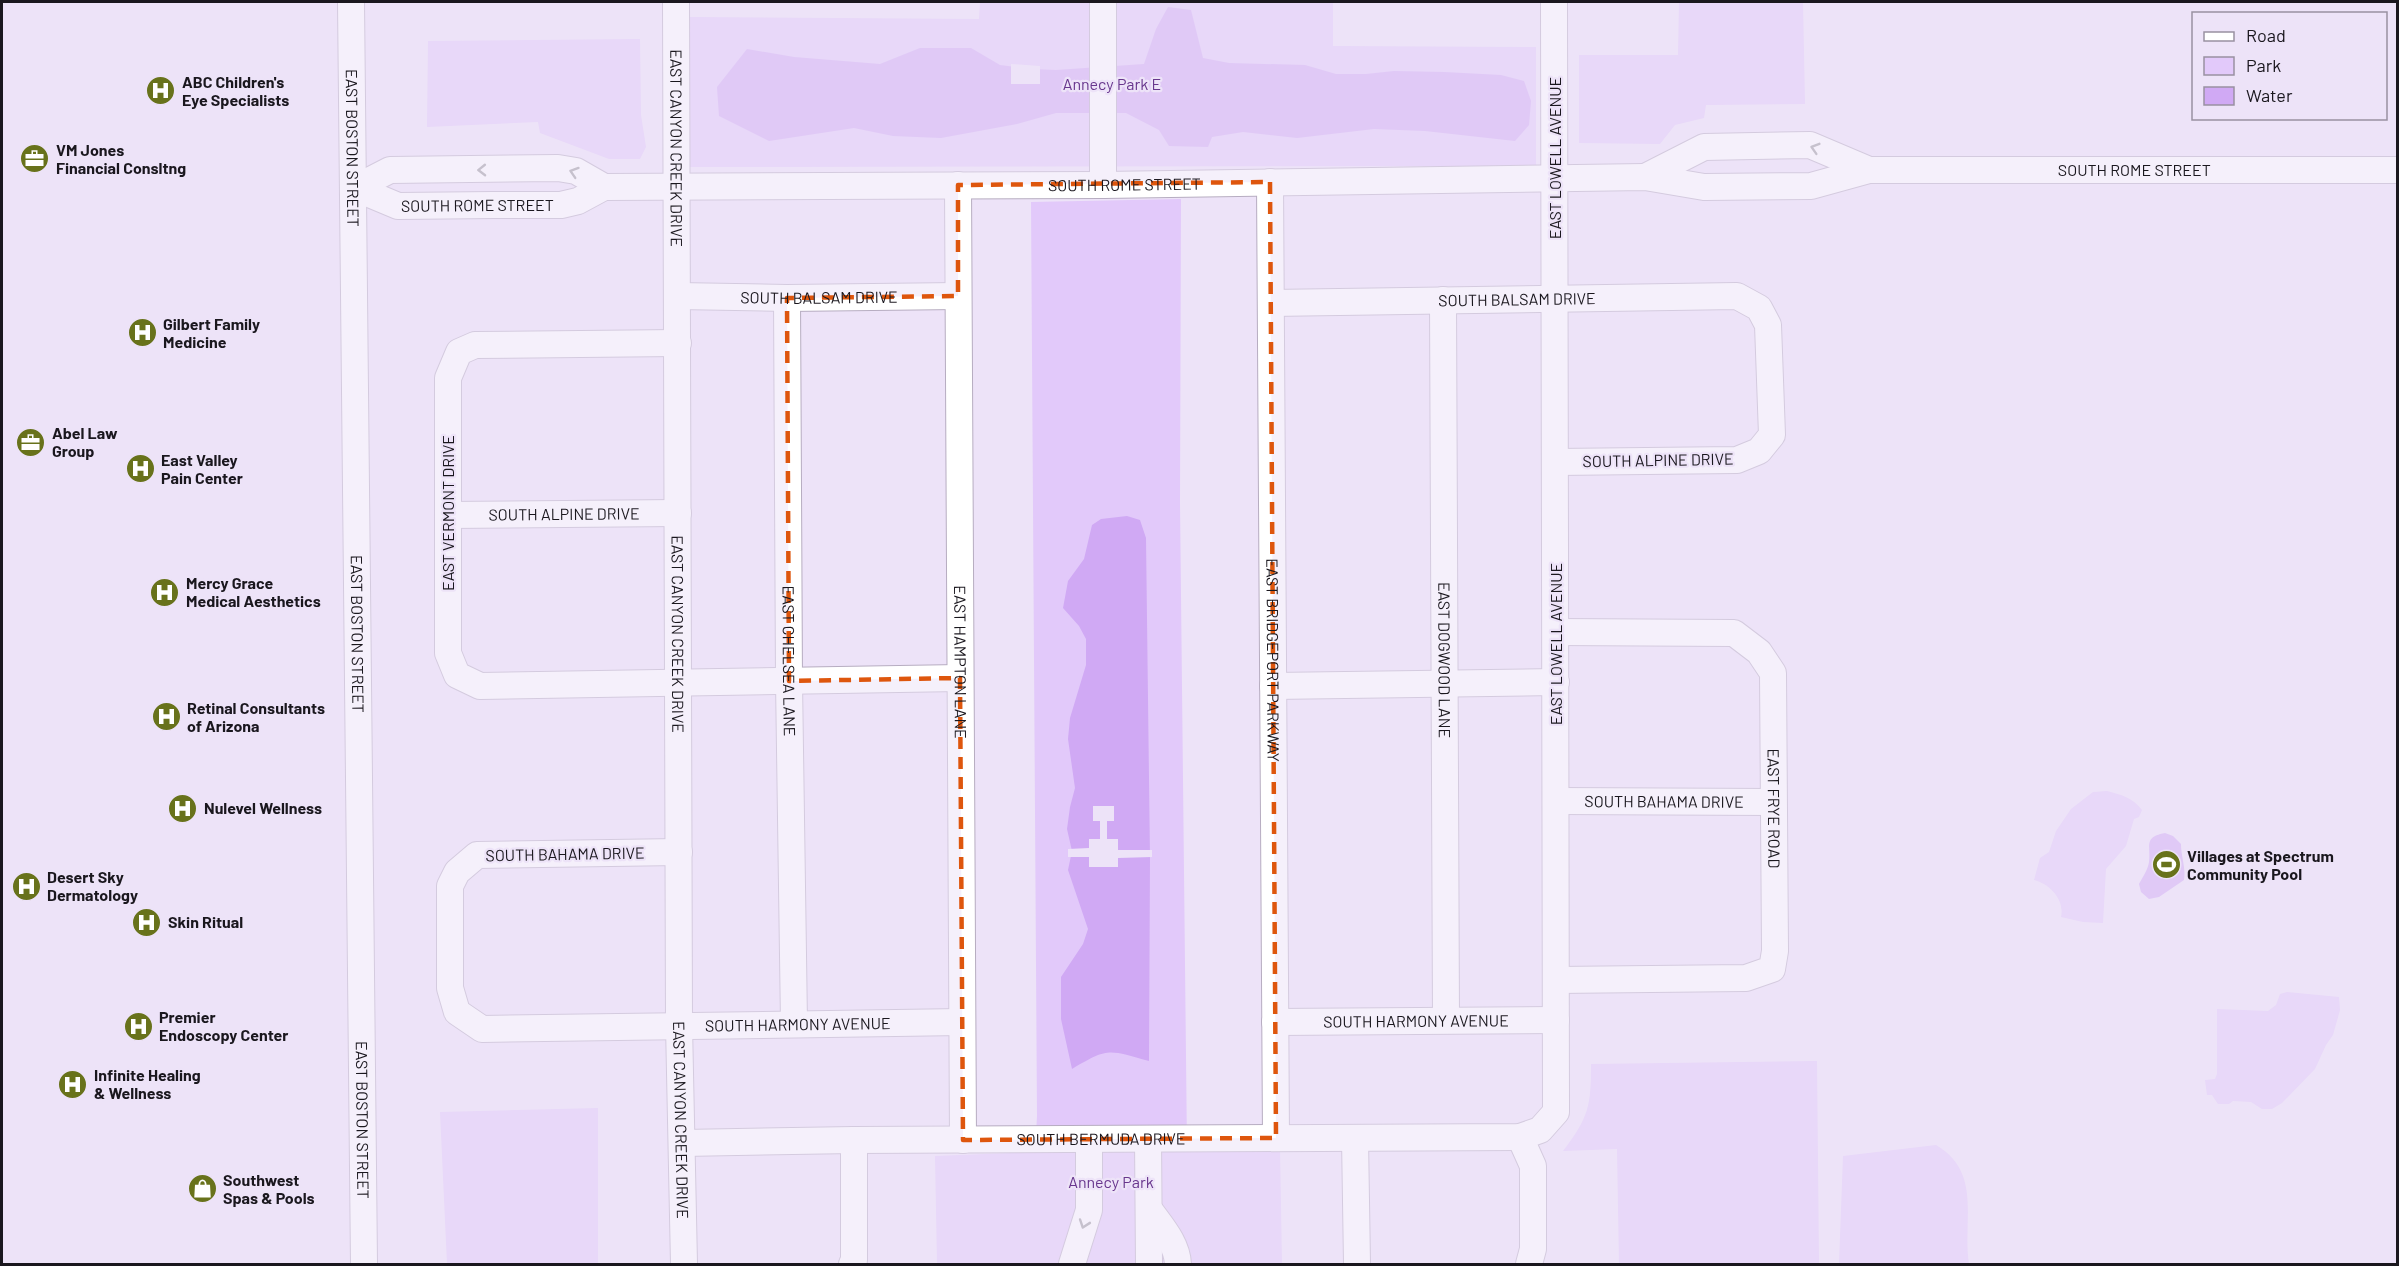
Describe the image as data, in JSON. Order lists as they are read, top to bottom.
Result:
{
  "streets": {
    "street": [
      "EAST BOSTON STREET",
      "EAST CANYON CREEK DRIVE",
      "EAST LOWELL AVENUE",
      "SOUTH ROME STREET",
      "SOUTH BALSAM DRIVE",
      "SOUTH ALPINE DRIVE",
      "EAST VERMONT DRIVE",
      "EAST CHELSEA LANE",
      "EAST BRIDGEPORT PARKWAY",
      "EAST DOGWOOD LANE",
      "EAST HAMPTON LANE",
      "SOUTH BAHAMA DRIVE",
      "EAST FRYE ROAD",
      "SOUTH HARMONY AVENUE",
      "SOUTH BERMUDA DRIVE"
    ]
  },
  "crossings": [
    ["EAST BOSTON STREET", "SOUTH ROME STREET"],
    ["EAST CANYON CREEK DRIVE", "SOUTH ROME STREET"],
    ["EAST CANYON CREEK DRIVE", "SOUTH BALSAM DRIVE"],
    ["EAST CANYON CREEK DRIVE", "SOUTH ALPINE DRIVE"],
    ["EAST CANYON CREEK DRIVE", "EAST VERMONT DRIVE"],
    ["EAST CANYON CREEK DRIVE", "SOUTH BAHAMA DRIVE"],
    ["EAST CANYON CREEK DRIVE", "SOUTH HARMONY AVENUE"],
    ["EAST CANYON CREEK DRIVE", "SOUTH BERMUDA DRIVE"],
    ["EAST LOWELL AVENUE", "SOUTH ROME STREET"],
    ["EAST LOWELL AVENUE", "SOUTH BALSAM DRIVE"],
    ["EAST LOWELL AVENUE", "SOUTH ALPINE DRIVE"],
    ["EAST LOWELL AVENUE", "SOUTH BAHAMA DRIVE"],
    ["EAST LOWELL AVENUE", "EAST FRYE ROAD"],
    ["EAST LOWELL AVENUE", "SOUTH HARMONY AVENUE"],
    ["EAST LOWELL AVENUE", "SOUTH BERMUDA DRIVE"],
    ["SOUTH ROME STREET", "EAST BRIDGEPORT PARKWAY"],
    ["SOUTH ROME STREET", "EAST HAMPTON LANE"],
    ["SOUTH BALSAM DRIVE", "SOUTH ALPINE DRIVE"],
    ["SOUTH BALSAM DRIVE", "EAST CHELSEA LANE"],
    ["SOUTH BALSAM DRIVE", "EAST BRIDGEPORT PARKWAY"],
    ["SOUTH BALSAM DRIVE", "EAST DOGWOOD LANE"],
    ["SOUTH BALSAM DRIVE", "EAST HAMPTON LANE"],
    ["SOUTH ALPINE DRIVE", "EAST VERMONT DRIVE"],
    ["EAST CHELSEA LANE", "SOUTH HARMONY AVENUE"],
    ["EAST BRIDGEPORT PARKWAY", "SOUTH HARMONY AVENUE"],
    ["EAST BRIDGEPORT PARKWAY", "SOUTH BERMUDA DRIVE"],
    ["EAST DOGWOOD LANE", "SOUTH HARMONY AVENUE"],
    ["EAST HAMPTON LANE", "SOUTH HARMONY AVENUE"],
    ["EAST HAMPTON LANE", "SOUTH BERMUDA DRIVE"],
    ["SOUTH BAHAMA DRIVE", "EAST FRYE ROAD"],
    ["SOUTH BAHAMA DRIVE", "SOUTH HARMONY AVENUE"]
  ],
  "parks": ["Annecy Park E", "Annecy Park"],
  "places": {
    "hospital": [
      "ABC Children's Eye Specialists",
      "Gilbert Family Medicine",
      "East Valley Pain Center",
      "Mercy Grace Medical Aesthetics",
      "Retinal Consultants of Arizona",
      "Nulevel Wellness",
      "Desert Sky Dermatology",
      "Skin Ritual",
      "Premier Endoscopy Center",
      "Infinite Healing & Wellness"
    ],
    "office": ["VM Jones Financial Consltng", "Abel Law Group"],
    "sports": ["Villages at Spectrum Community Pool"],
    "shop": ["Southwest Spas & Pools"]
  },
  "legend": ["Road", "Park", "Water"]
}
